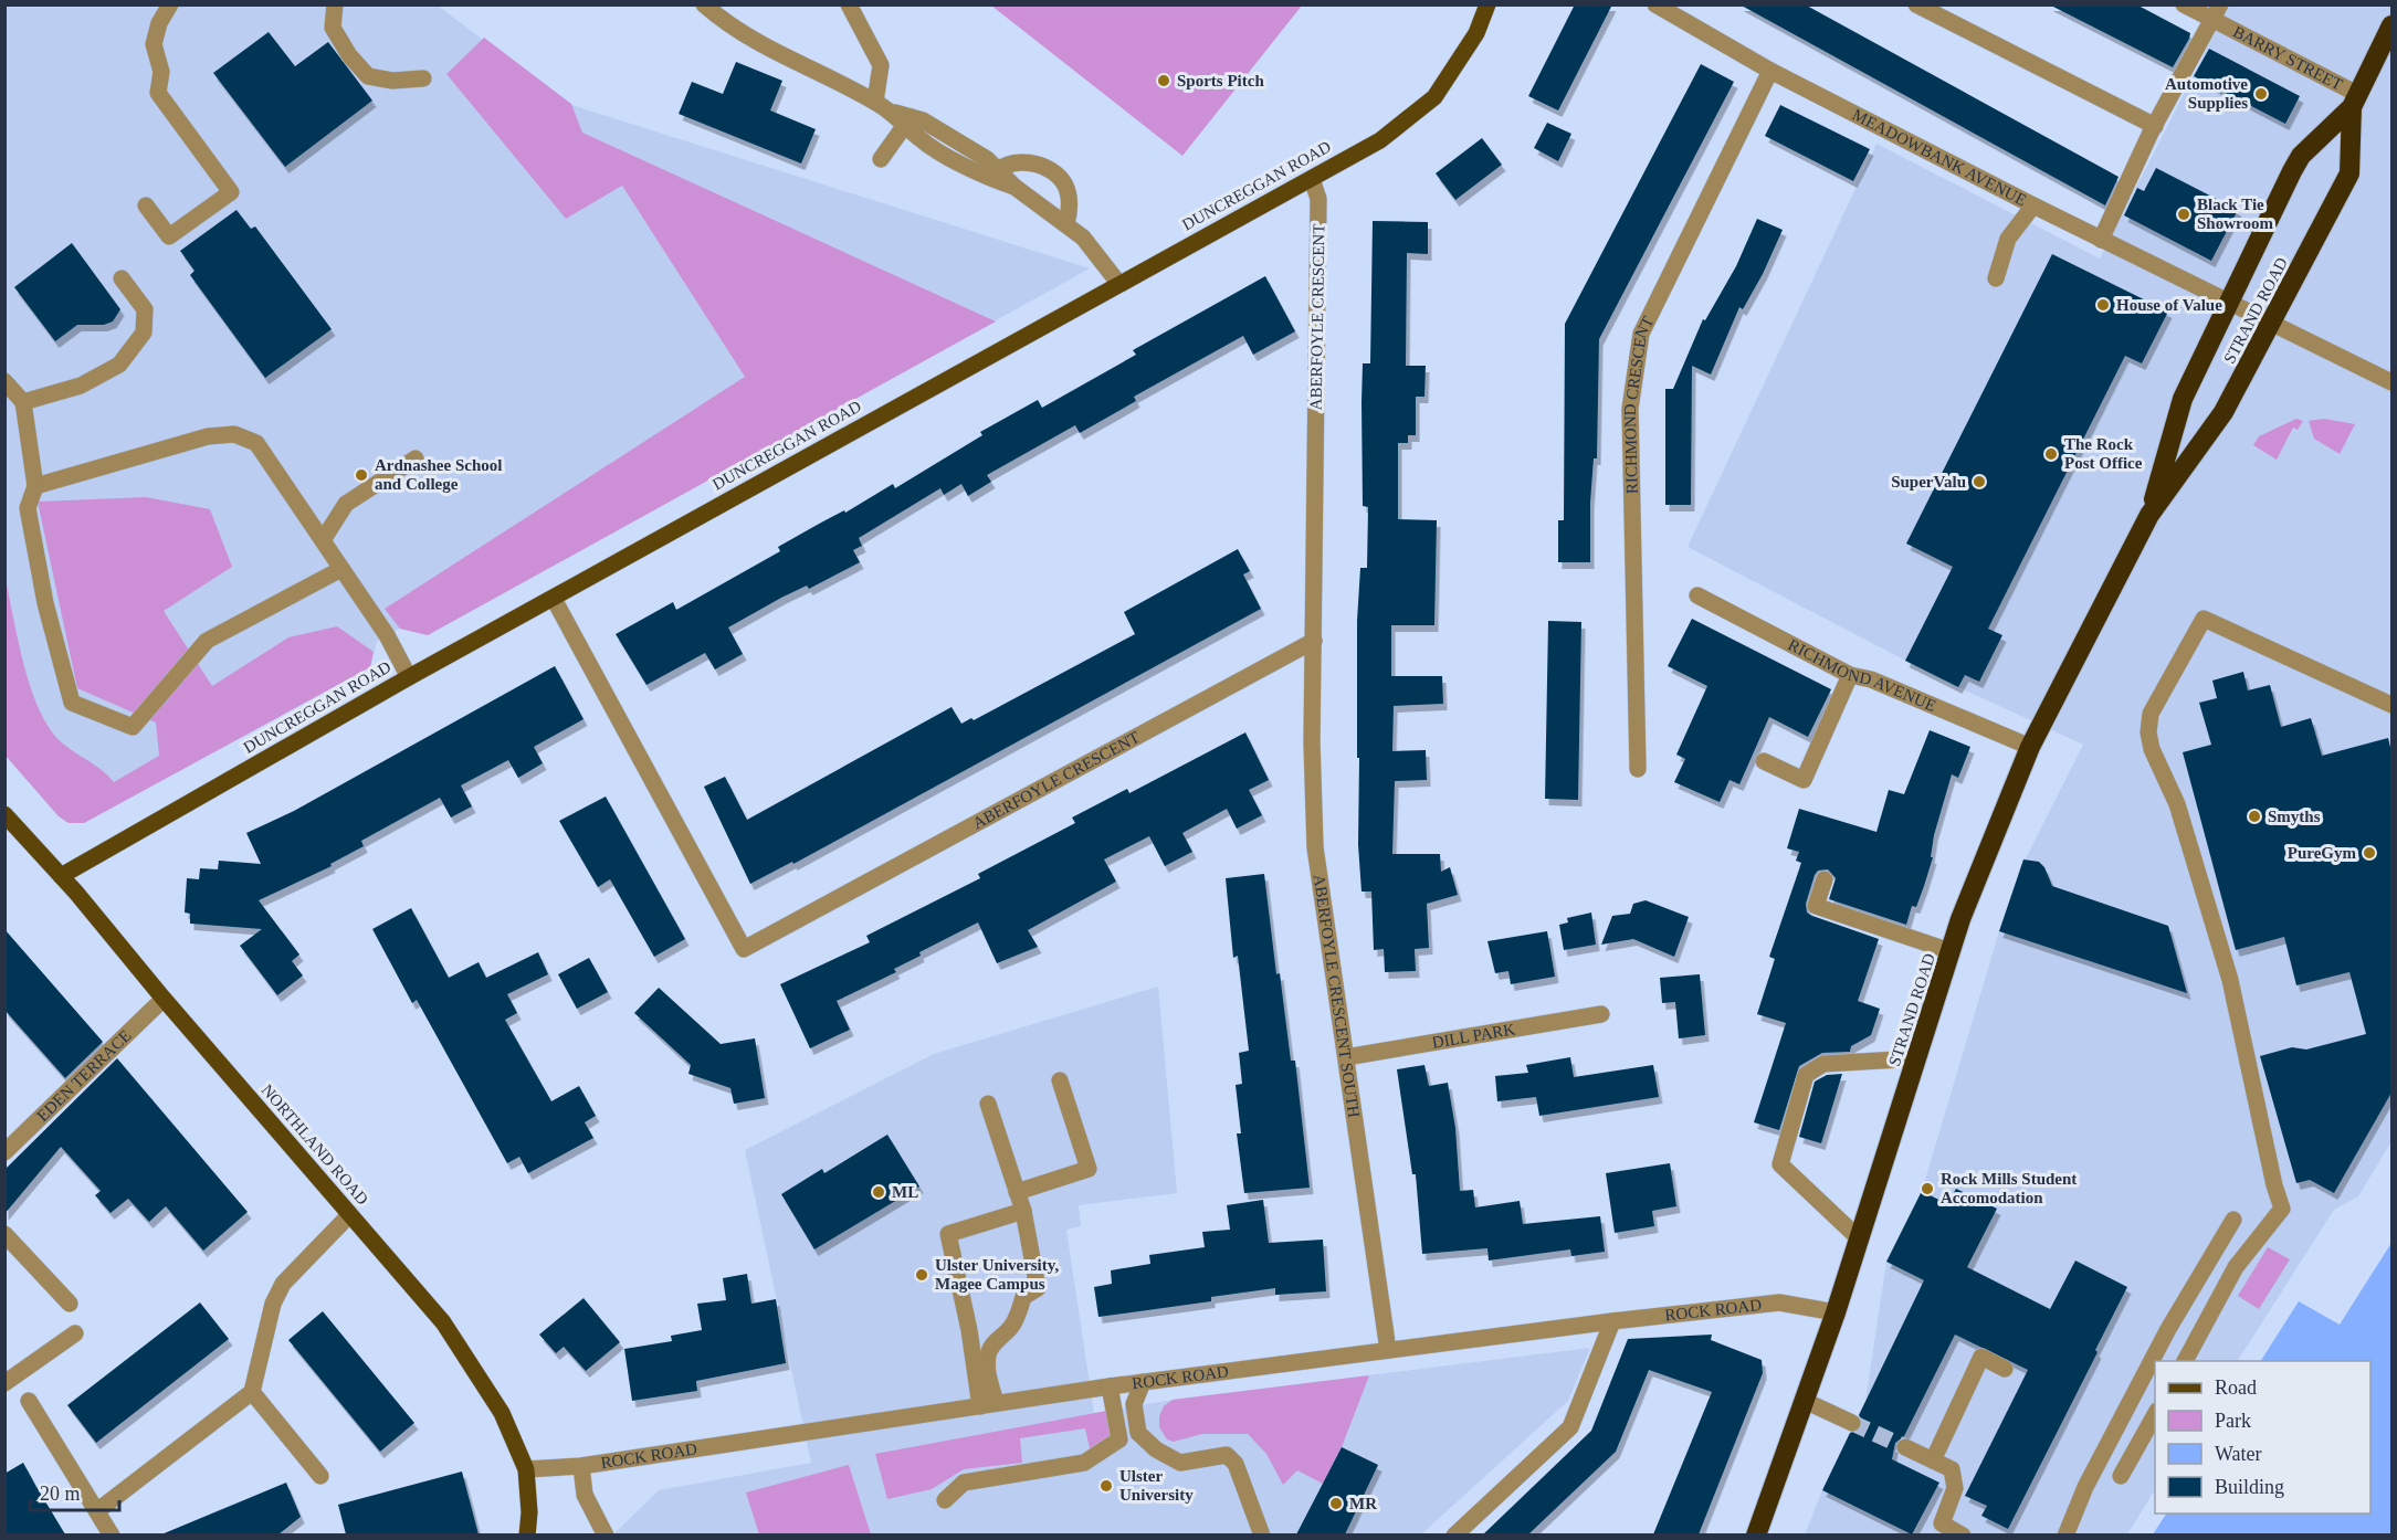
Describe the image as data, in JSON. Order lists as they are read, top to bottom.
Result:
{
  "streets": {
    "highway": ["STRAND ROAD"],
    "main road": ["DUNCREGGAN ROAD", "NORTHLAND ROAD"],
    "street": [
      "BARRY STREET",
      "MEADOWBANK AVENUE",
      "ABERFOYLE CRESCENT",
      "RICHMOND CRESCENT",
      "RICHMOND AVENUE",
      "ABERFOYLE CRESCENT SOUTH",
      "DILL PARK",
      "EDEN TERRACE",
      "ROCK ROAD"
    ]
  },
  "crossings": [
    ["BARRY STREET", "STRAND ROAD"],
    ["MEADOWBANK AVENUE", "STRAND ROAD"],
    ["MEADOWBANK AVENUE", "RICHMOND CRESCENT"],
    ["DUNCREGGAN ROAD", "ABERFOYLE CRESCENT"],
    ["DUNCREGGAN ROAD", "NORTHLAND ROAD"],
    ["STRAND ROAD", "RICHMOND AVENUE"],
    ["STRAND ROAD", "ROCK ROAD"],
    ["ABERFOYLE CRESCENT", "ABERFOYLE CRESCENT SOUTH"],
    ["ABERFOYLE CRESCENT SOUTH", "DILL PARK"],
    ["ABERFOYLE CRESCENT SOUTH", "ROCK ROAD"],
    ["EDEN TERRACE", "NORTHLAND ROAD"],
    ["NORTHLAND ROAD", "ROCK ROAD"]
  ],
  "places": [
    "Sports Pitch",
    "Automotive Supplies",
    "Black Tie Showroom",
    "House of Value",
    "The Rock Post Office",
    "Ardnashee School and College",
    "SuperValu",
    "Smyths",
    "PureGym",
    "Rock Mills Student Accomodation",
    "ML",
    "Ulster University, Magee Campus",
    "Ulster University",
    "MR"
  ],
  "legend": [
    "Road",
    "Park",
    "Water",
    "Building"
  ],
  "scale_bar": "20 m"
}
